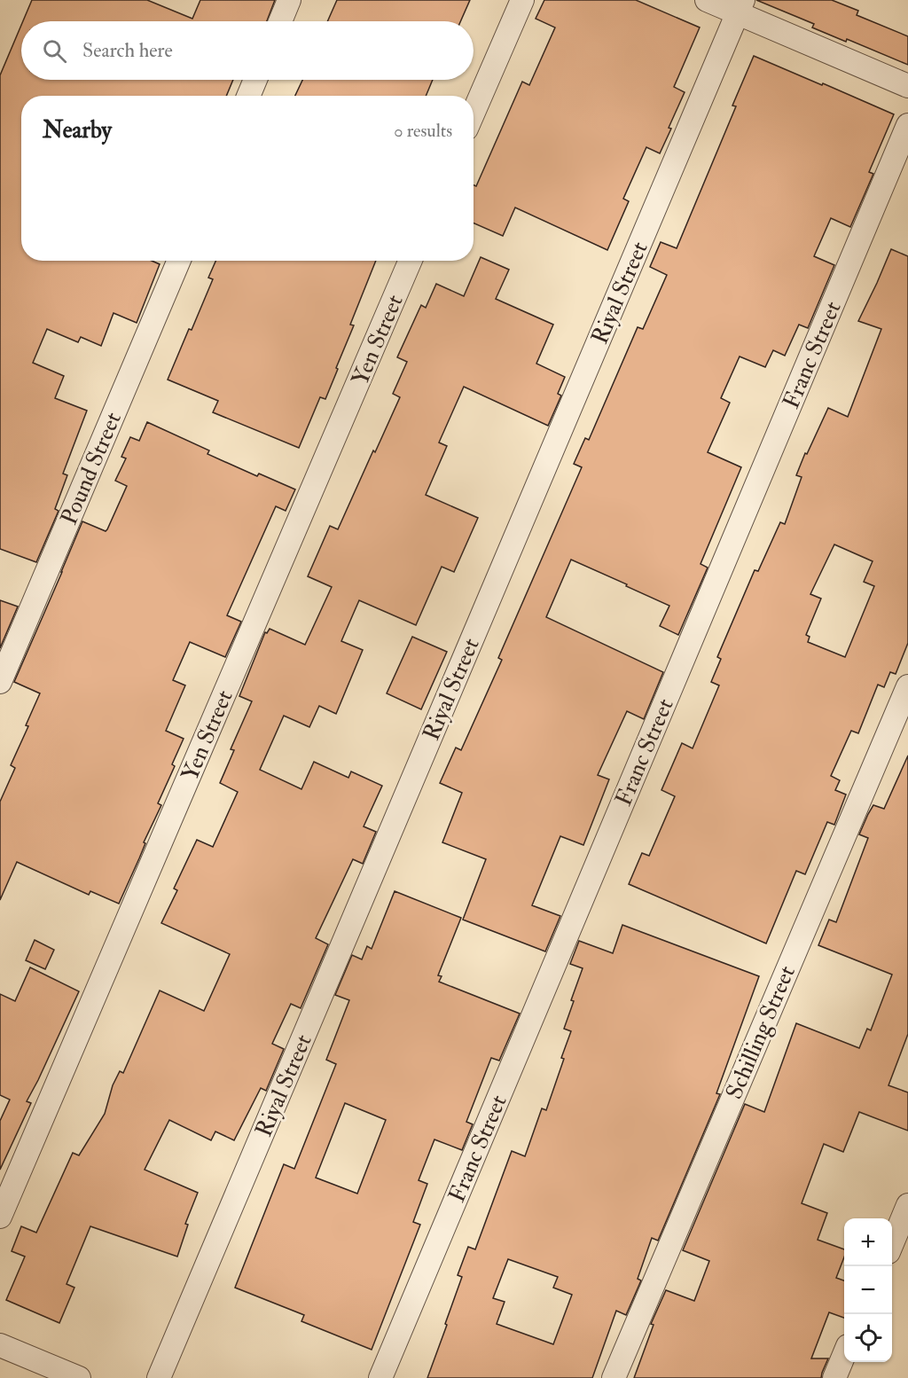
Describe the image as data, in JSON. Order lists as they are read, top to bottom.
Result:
{
  "streets": {
    "street": [
      "Riyal Street",
      "Yen Street",
      "Franc Street",
      "Pound Street",
      "Schilling Street"
    ]
  },
  "page": {
    "search": "Search here",
    "heading": ["Nearby", "0 results"],
    "map_buttons": ["+", "−"]
  }
}
